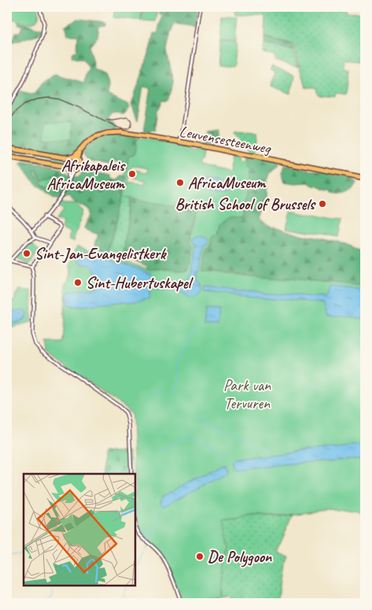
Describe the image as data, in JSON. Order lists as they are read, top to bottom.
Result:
{
  "streets": {
    "main road": ["Leuvensesteenweg"]
  },
  "parks": ["Park van Tervuren"],
  "places": [
    "Afrikapaleis AfricaMuseum",
    "AfricaMuseum",
    "British School of Brussels",
    "Sint-Jan-Evangelistkerk",
    "Sint-Hubertuskapel",
    "De Polygoon"
  ]
}
